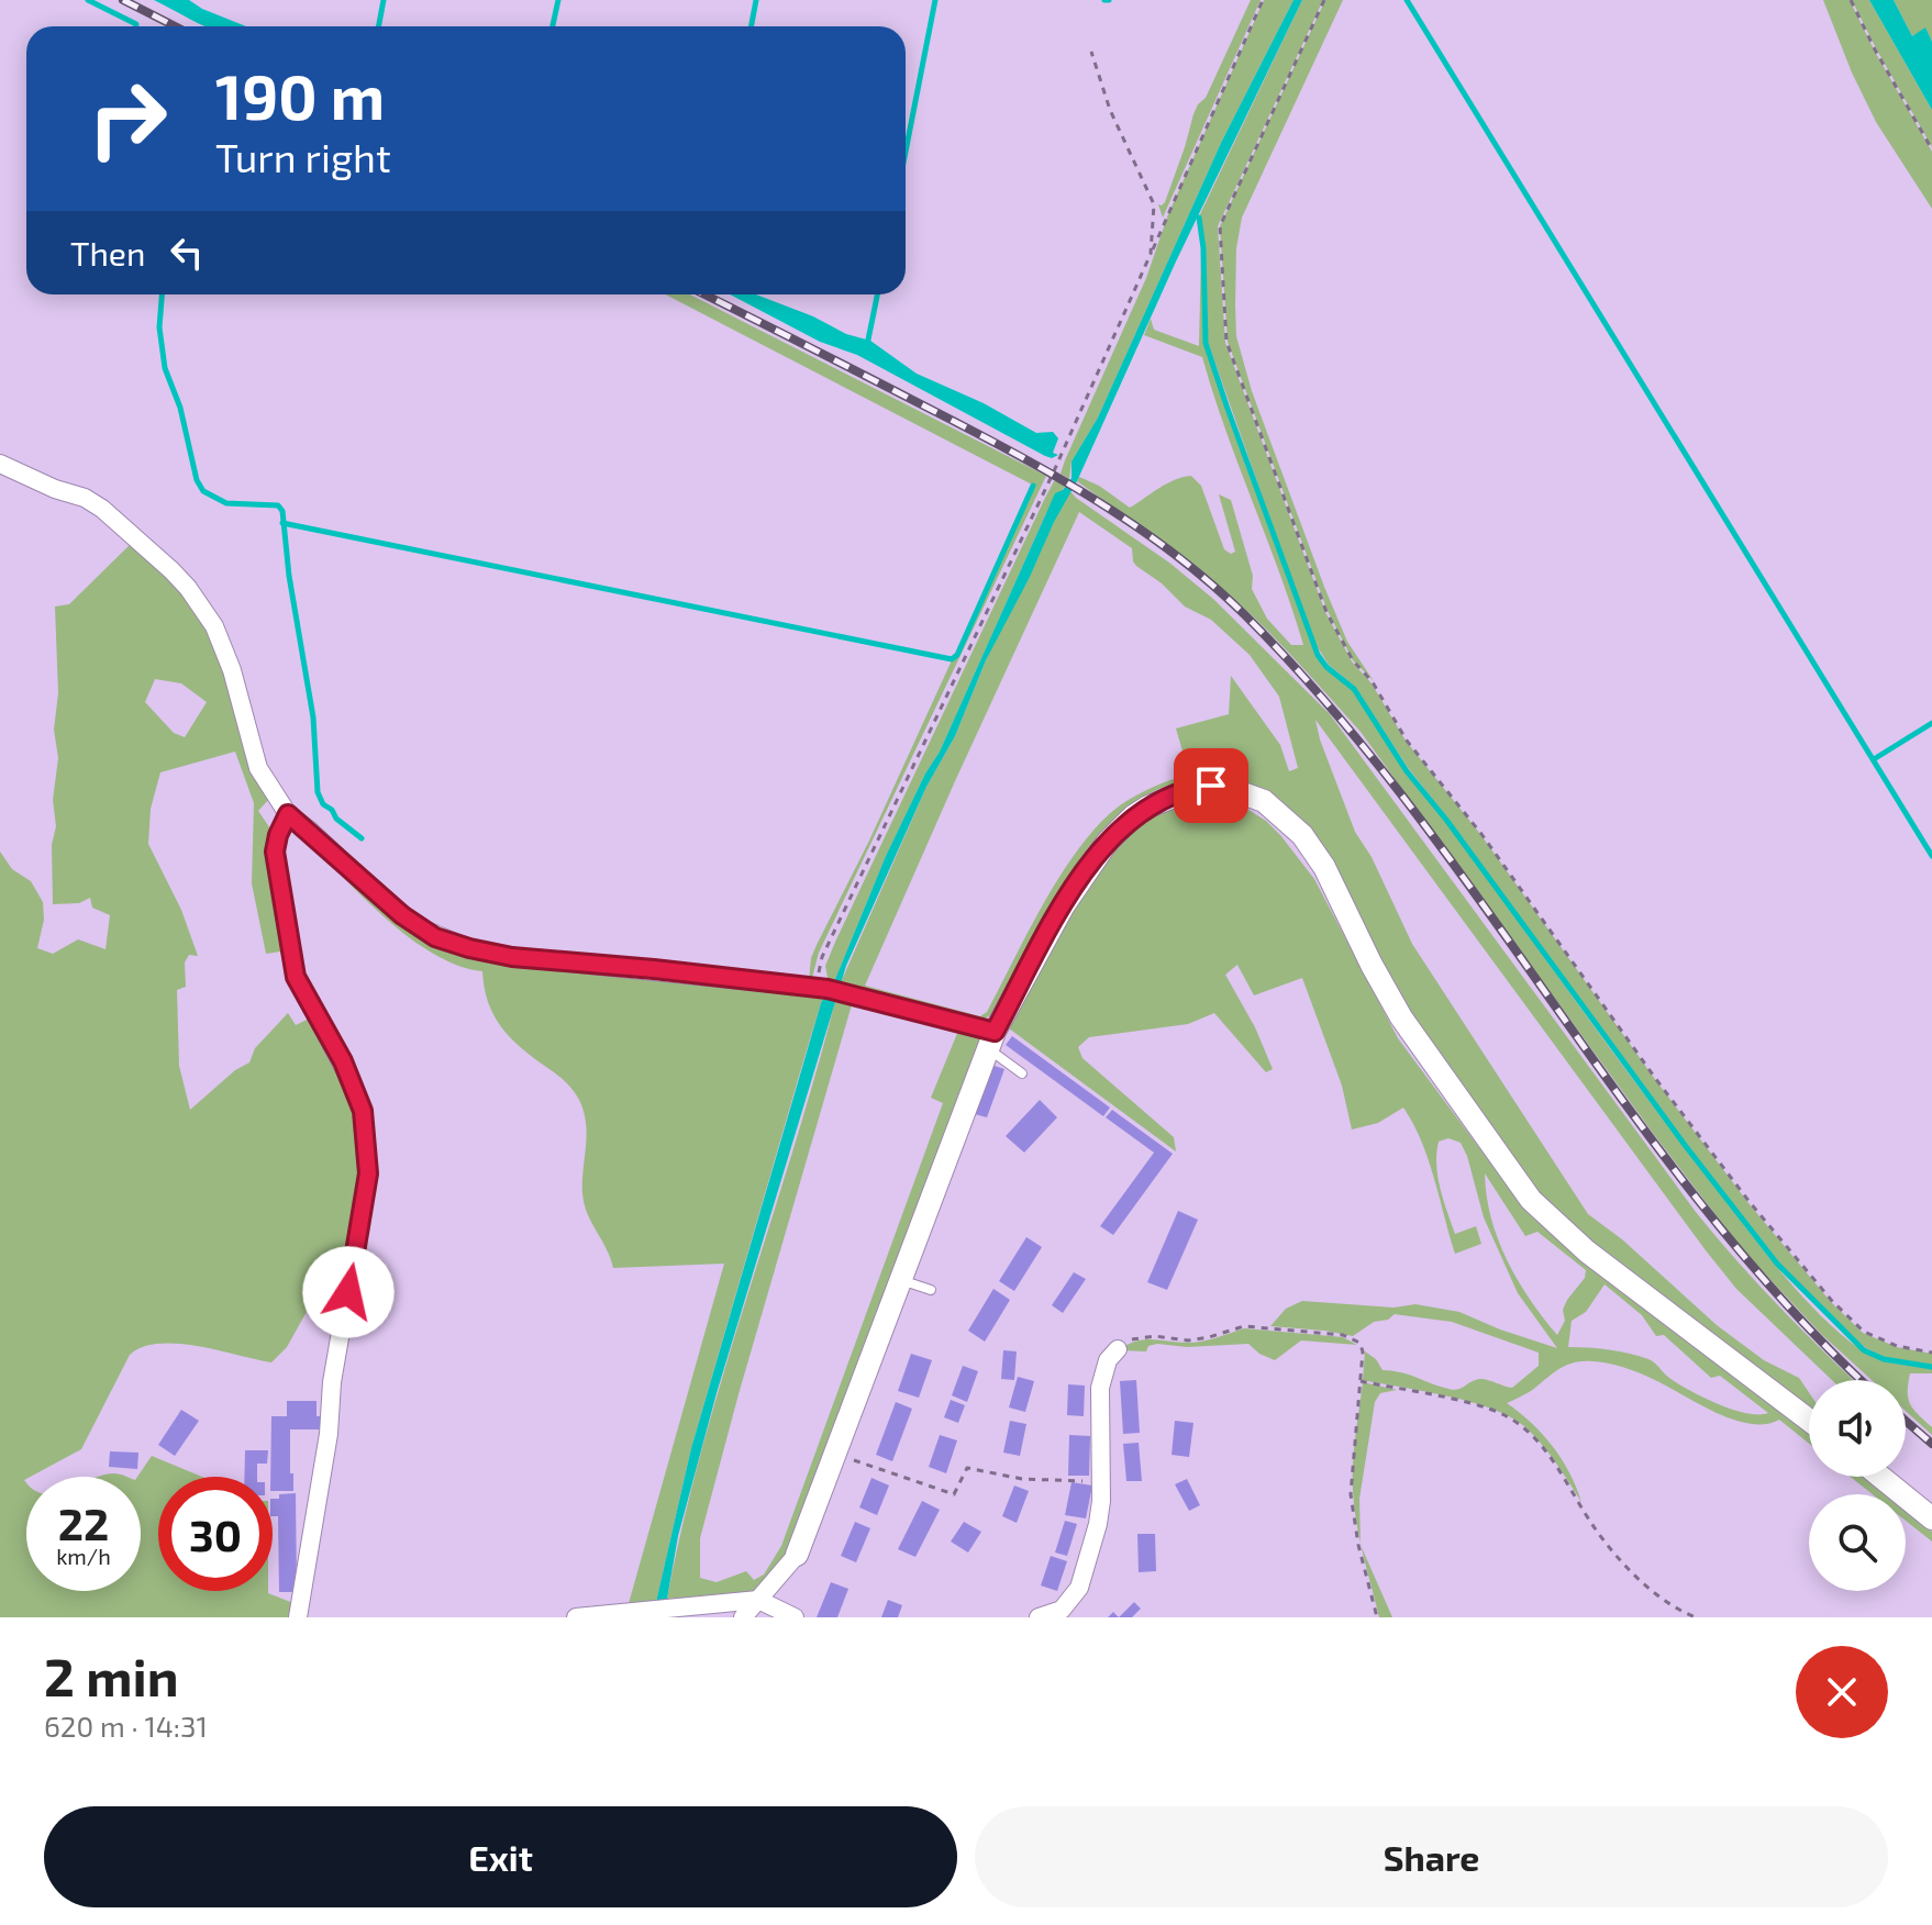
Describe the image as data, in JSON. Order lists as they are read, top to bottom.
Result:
{
  "page": {
    "turn": ["190 m", "Turn right"],
    "then": "Then",
    "speed": "22 km/h",
    "limit": "30",
    "heading": ["2 min", "620 m · 14:31"],
    "buttons": ["Exit", "Share"]
  }
}
